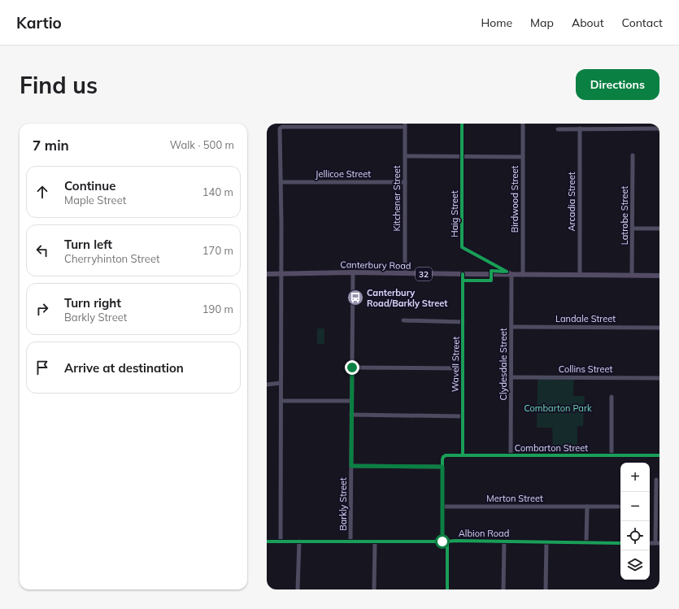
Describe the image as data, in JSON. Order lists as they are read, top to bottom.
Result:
{
  "streets": {
    "main road": ["Canterbury Road", "32"],
    "street": [
      "Jellicoe Street",
      "Kitchener Street",
      "Birdwood Street",
      "Arcadia Street",
      "Haig Street",
      "Latrobe Street",
      "Landale Street",
      "Wavell Street",
      "Clydesdale Street",
      "Collins Street",
      "Combarton Street",
      "Merton Street",
      "Barkly Street",
      "Albion Road"
    ]
  },
  "crossings": [
    ["Jellicoe Street", "Kitchener Street"],
    ["Kitchener Street", "Canterbury Road"],
    ["Birdwood Street", "Canterbury Road"],
    ["Arcadia Street", "Canterbury Road"],
    ["Haig Street", "Canterbury Road"],
    ["Haig Street", "Clydesdale Street"],
    ["Latrobe Street", "Canterbury Road"],
    ["Canterbury Road", "Wavell Street"],
    ["Canterbury Road", "Clydesdale Street"],
    ["Canterbury Road", "Barkly Street"],
    ["Landale Street", "Clydesdale Street"],
    ["Wavell Street", "Combarton Street"],
    ["Clydesdale Street", "Collins Street"],
    ["Clydesdale Street", "Combarton Street"],
    ["Barkly Street", "Albion Road"]
  ],
  "parks": ["Combarton Park"],
  "places": {
    "bus stop": ["Canterbury Road/Barkly Street"]
  },
  "page": {
    "header": "Kartio",
    "nav": [
      "Home",
      "Map",
      "About",
      "Contact"
    ],
    "buttons": "Directions",
    "title": "Find us",
    "heading": ["7 min", "Walk · 500 m"],
    "list": [
      ["Continue", "Maple Street", "140 m"],
      ["Turn left", "Cherryhinton Street", "170 m"],
      ["Turn right", "Barkly Street", "190 m"],
      "Arrive at destination"
    ],
    "map_buttons": ["+", "−"]
  }
}
